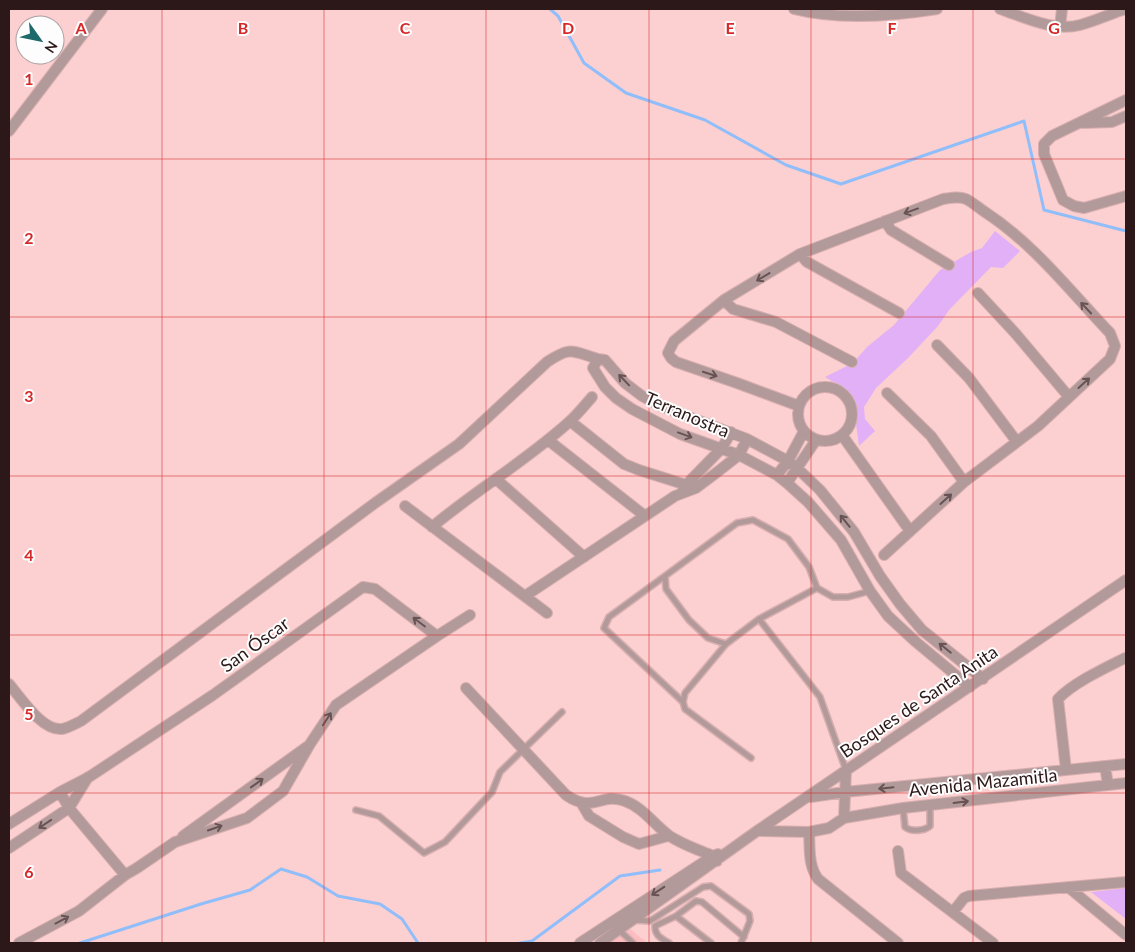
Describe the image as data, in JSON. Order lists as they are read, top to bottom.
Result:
{
  "streets": {
    "street": [
      "Terranostra",
      "San Óscar",
      "Bosques de Santa Anita",
      "Avenida Mazamitla"
    ]
  },
  "crossings": [
    ["Terranostra", "Bosques de Santa Anita"],
    ["Bosques de Santa Anita", "Avenida Mazamitla"]
  ],
  "north": "bottom right",
  "grid": {
    "columns": [
      "A",
      "B",
      "C",
      "D",
      "E",
      "F",
      "G"
    ],
    "rows": [
      "1",
      "2",
      "3",
      "4",
      "5",
      "6"
    ]
  }
}
